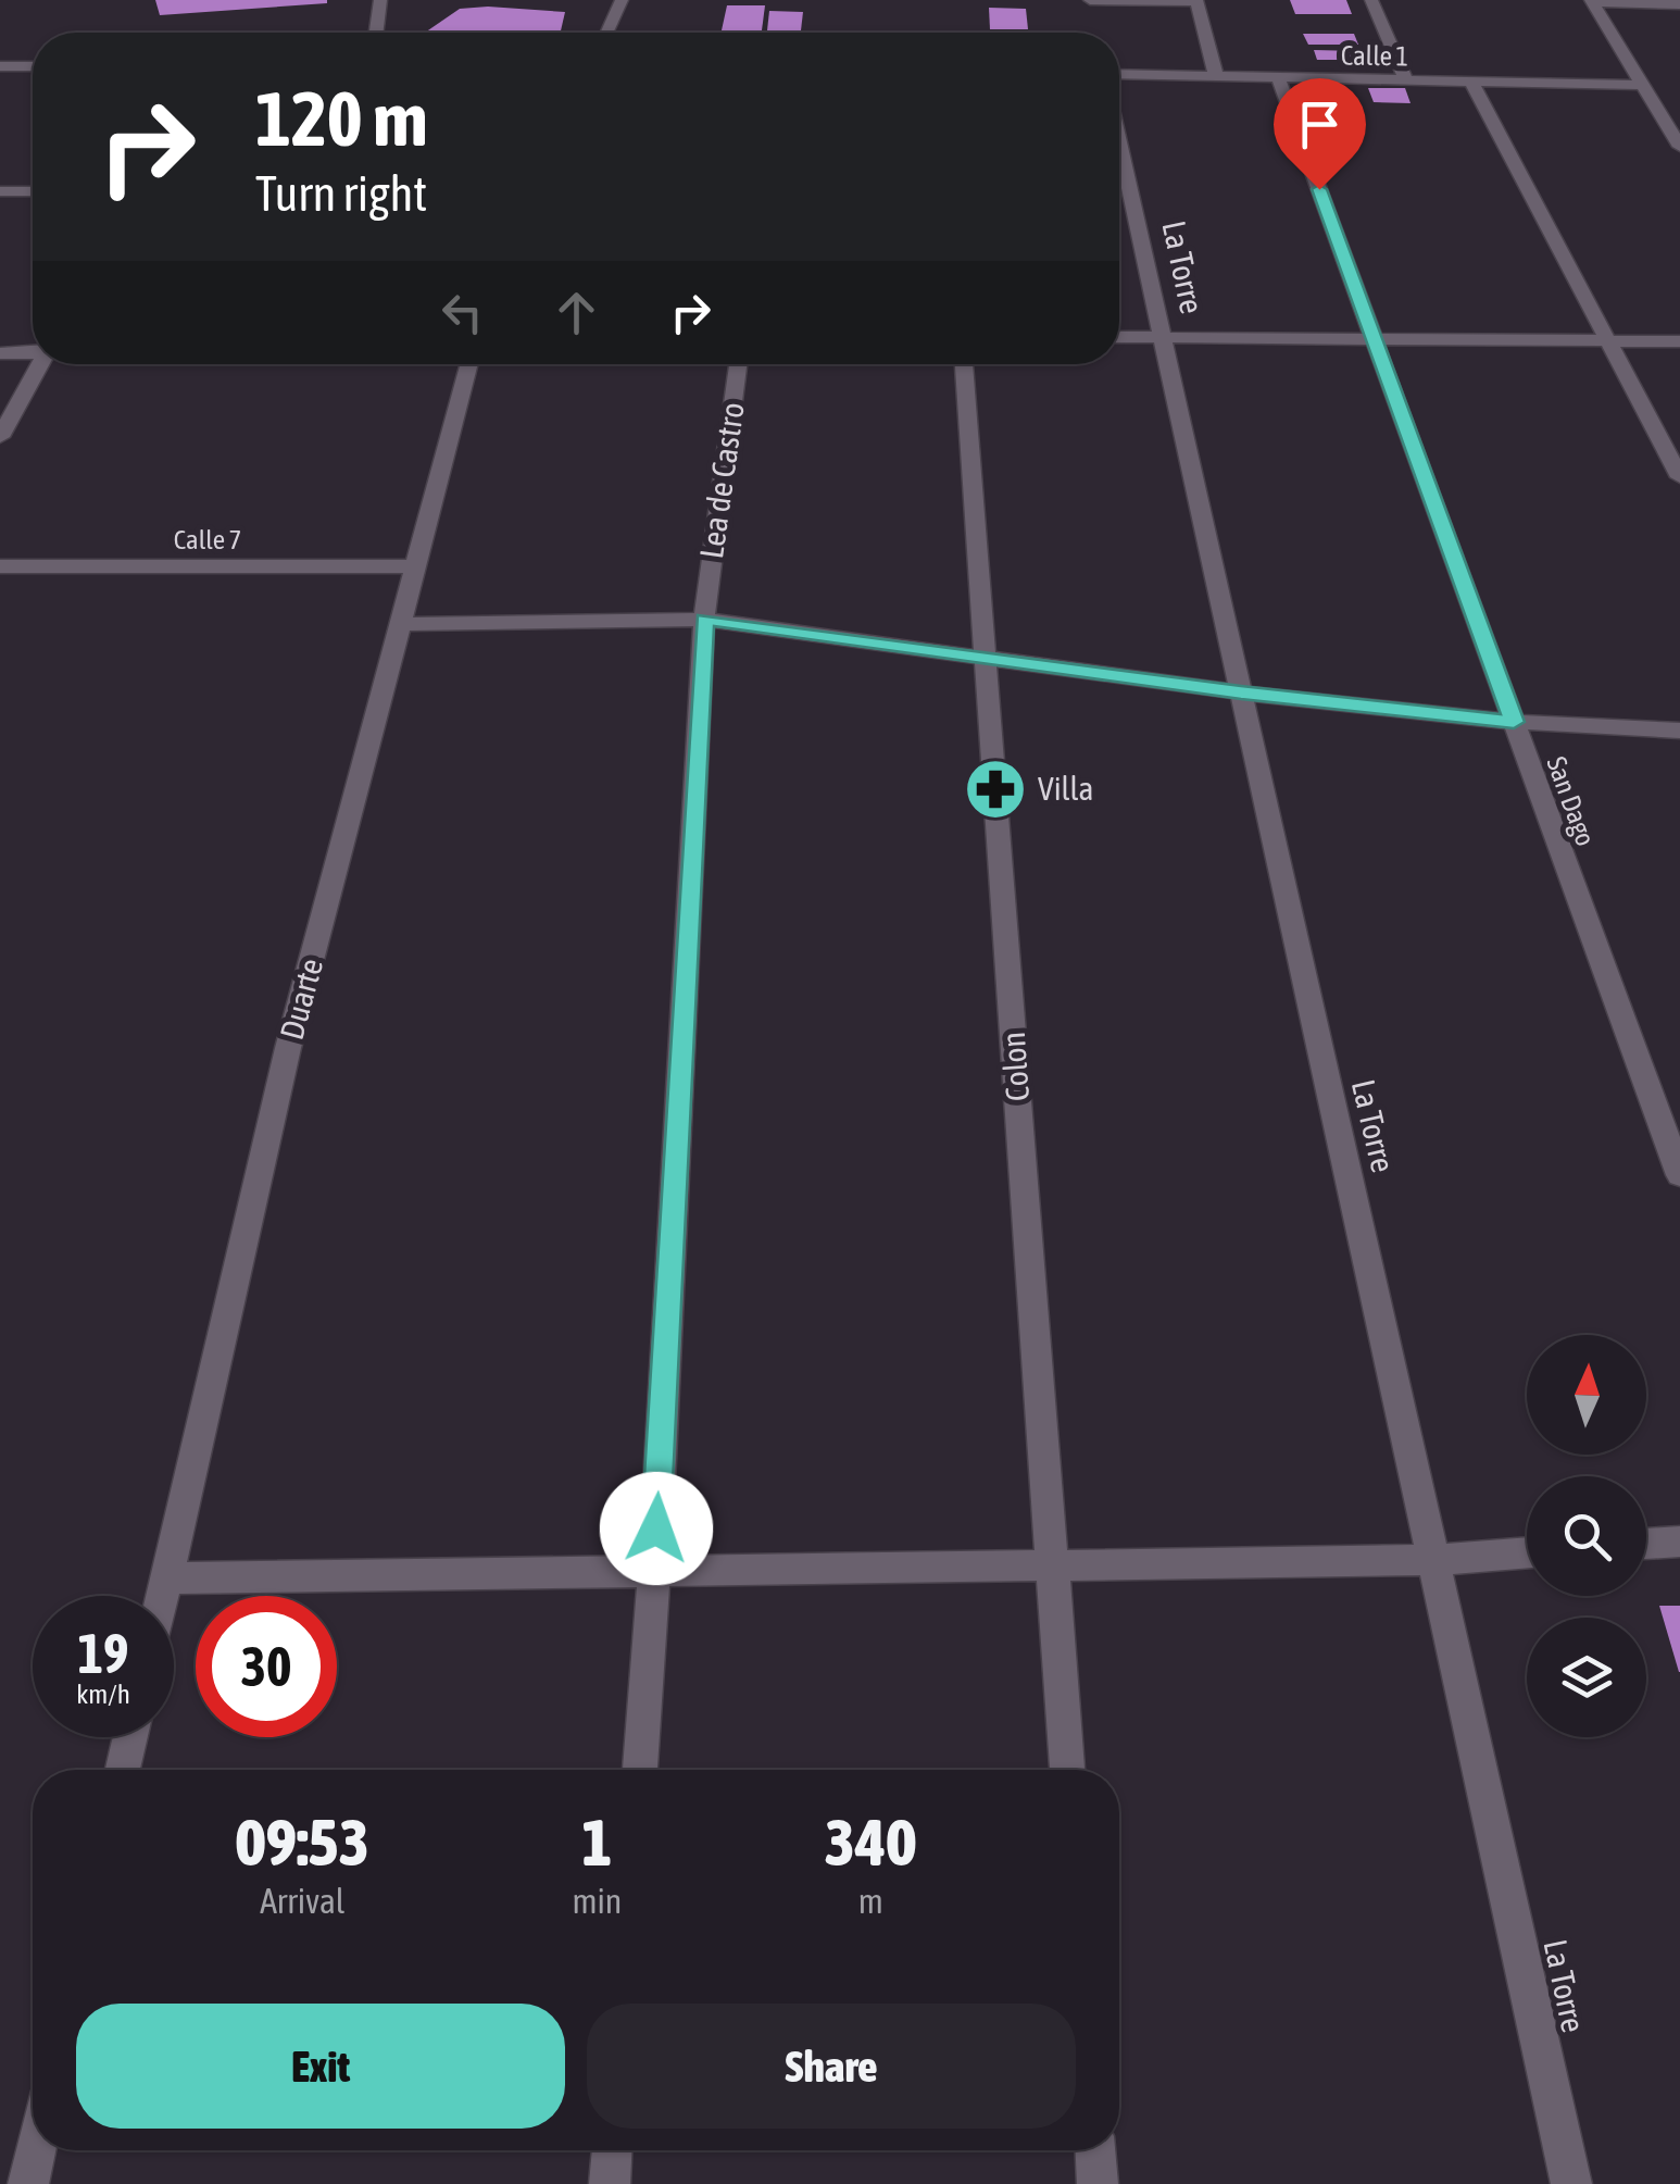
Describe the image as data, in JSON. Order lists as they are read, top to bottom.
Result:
{
  "streets": {
    "street": [
      "Calle 1",
      "La Torre",
      "Lea de Castro",
      "Calle 7",
      "San Dago",
      "Duarte",
      "Colon"
    ]
  },
  "crossings": [
    ["Calle 1", "San Dago"],
    ["Calle 7", "Duarte"]
  ],
  "places": {
    "pharmacy": ["Villa"]
  },
  "north": "top",
  "page": {
    "turn": ["120 m", "Turn right"],
    "speed": "19 km/h",
    "limit": "30",
    "eta": [
      "09:53",
      "Arrival",
      "1",
      "min",
      "340",
      "m"
    ],
    "buttons": ["Exit", "Share"]
  }
}
